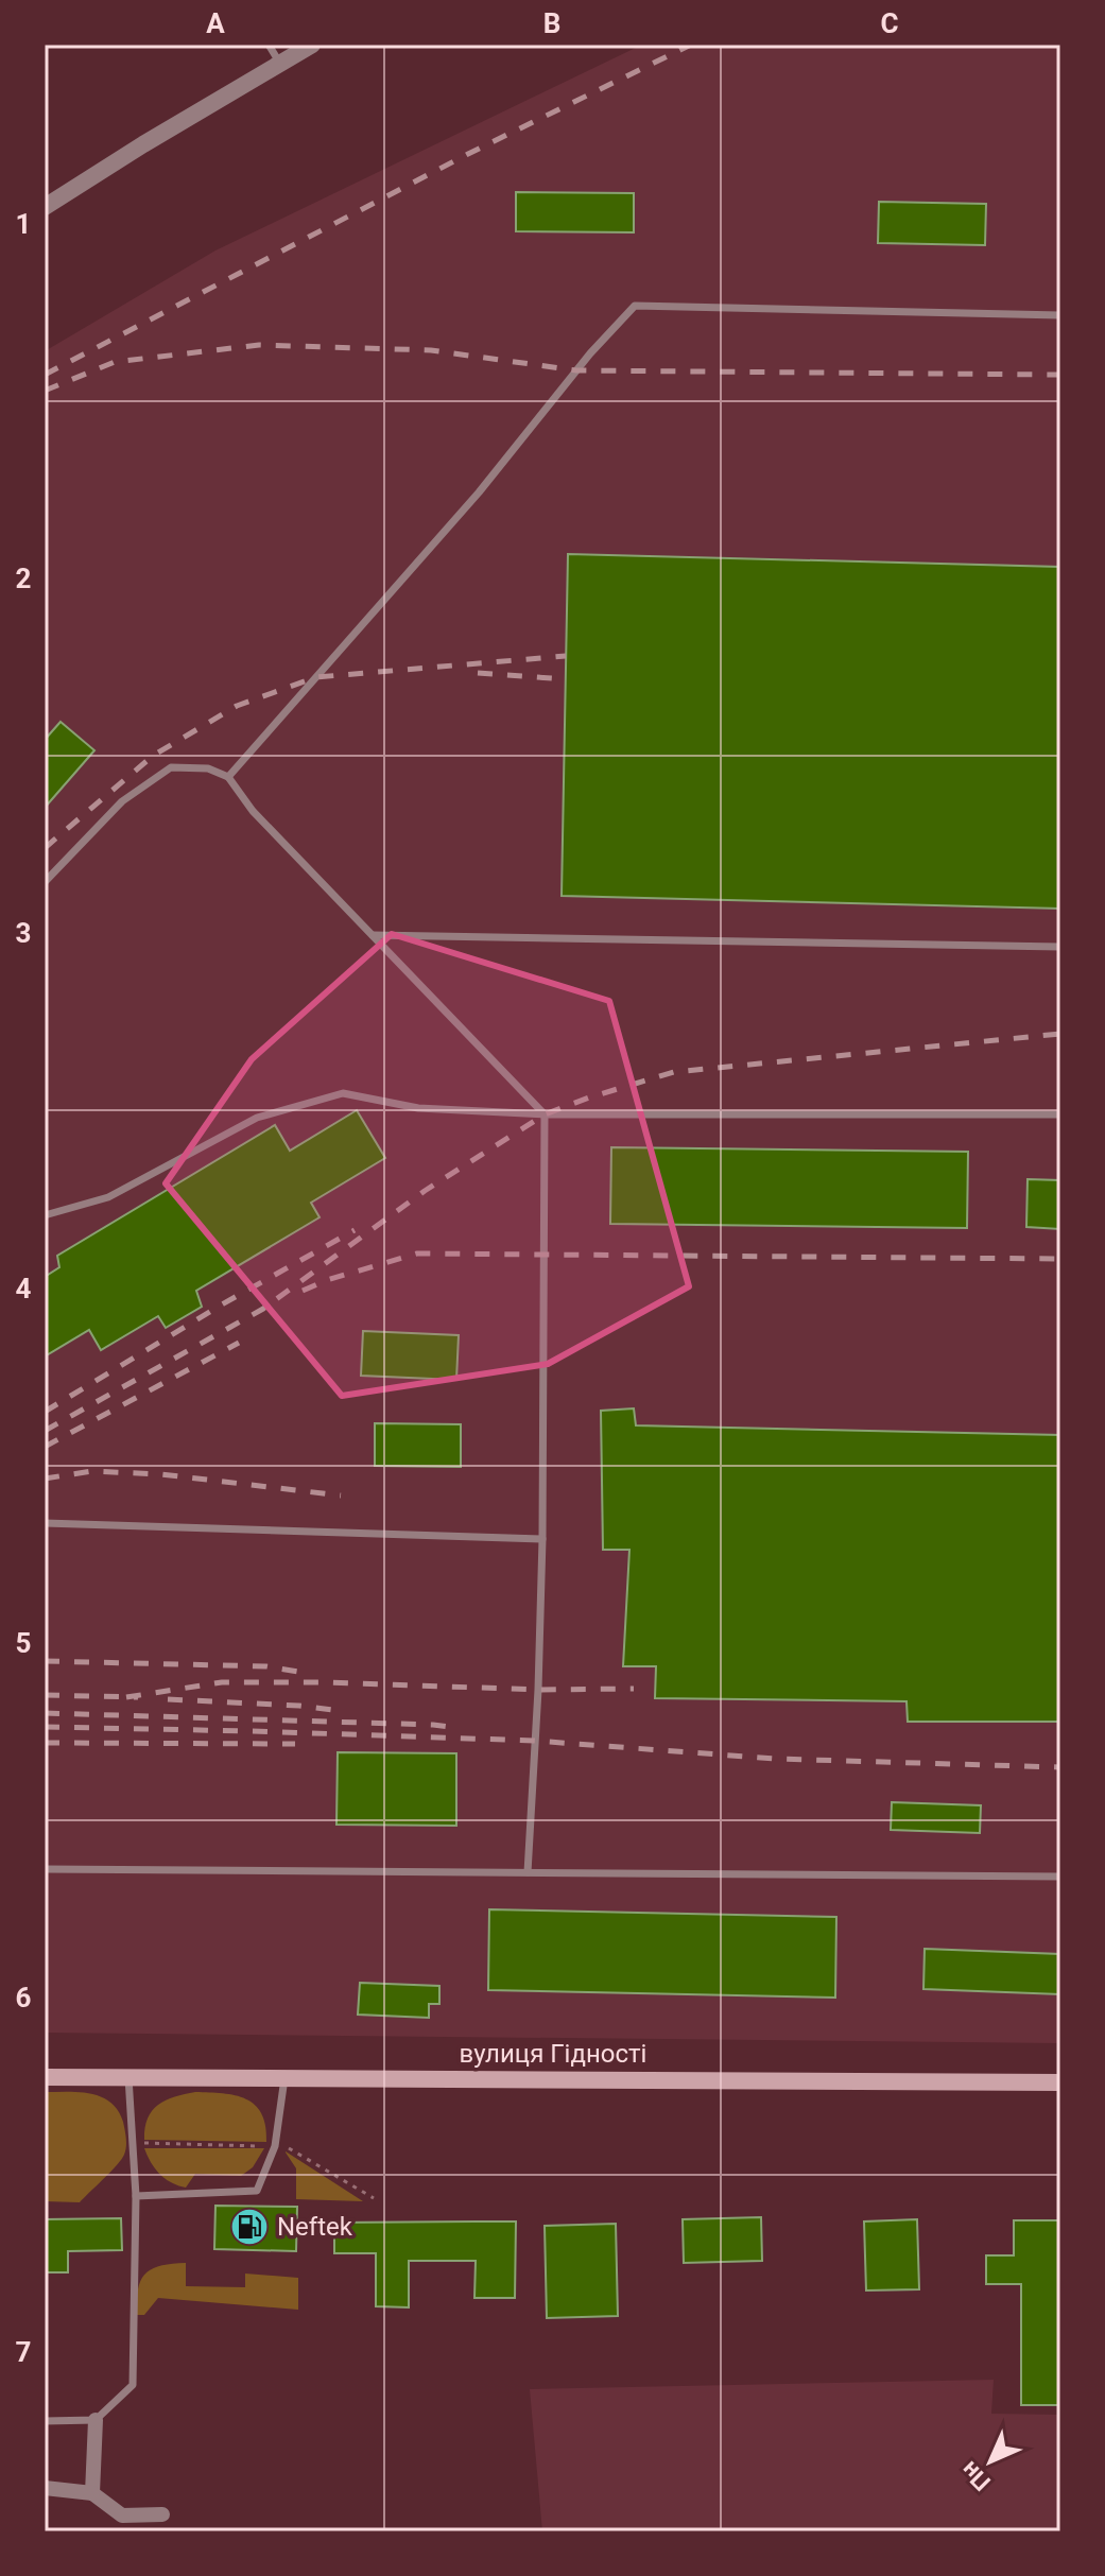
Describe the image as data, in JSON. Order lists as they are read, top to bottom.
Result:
{
  "streets": {
    "main road": ["вулиця Гідності"]
  },
  "places": {
    "fuel station": ["Neftek"]
  },
  "north": "bottom left",
  "grid": {
    "columns": ["A", "B", "C"],
    "rows": [
      "1",
      "2",
      "3",
      "4",
      "5",
      "6",
      "7"
    ]
  }
}
